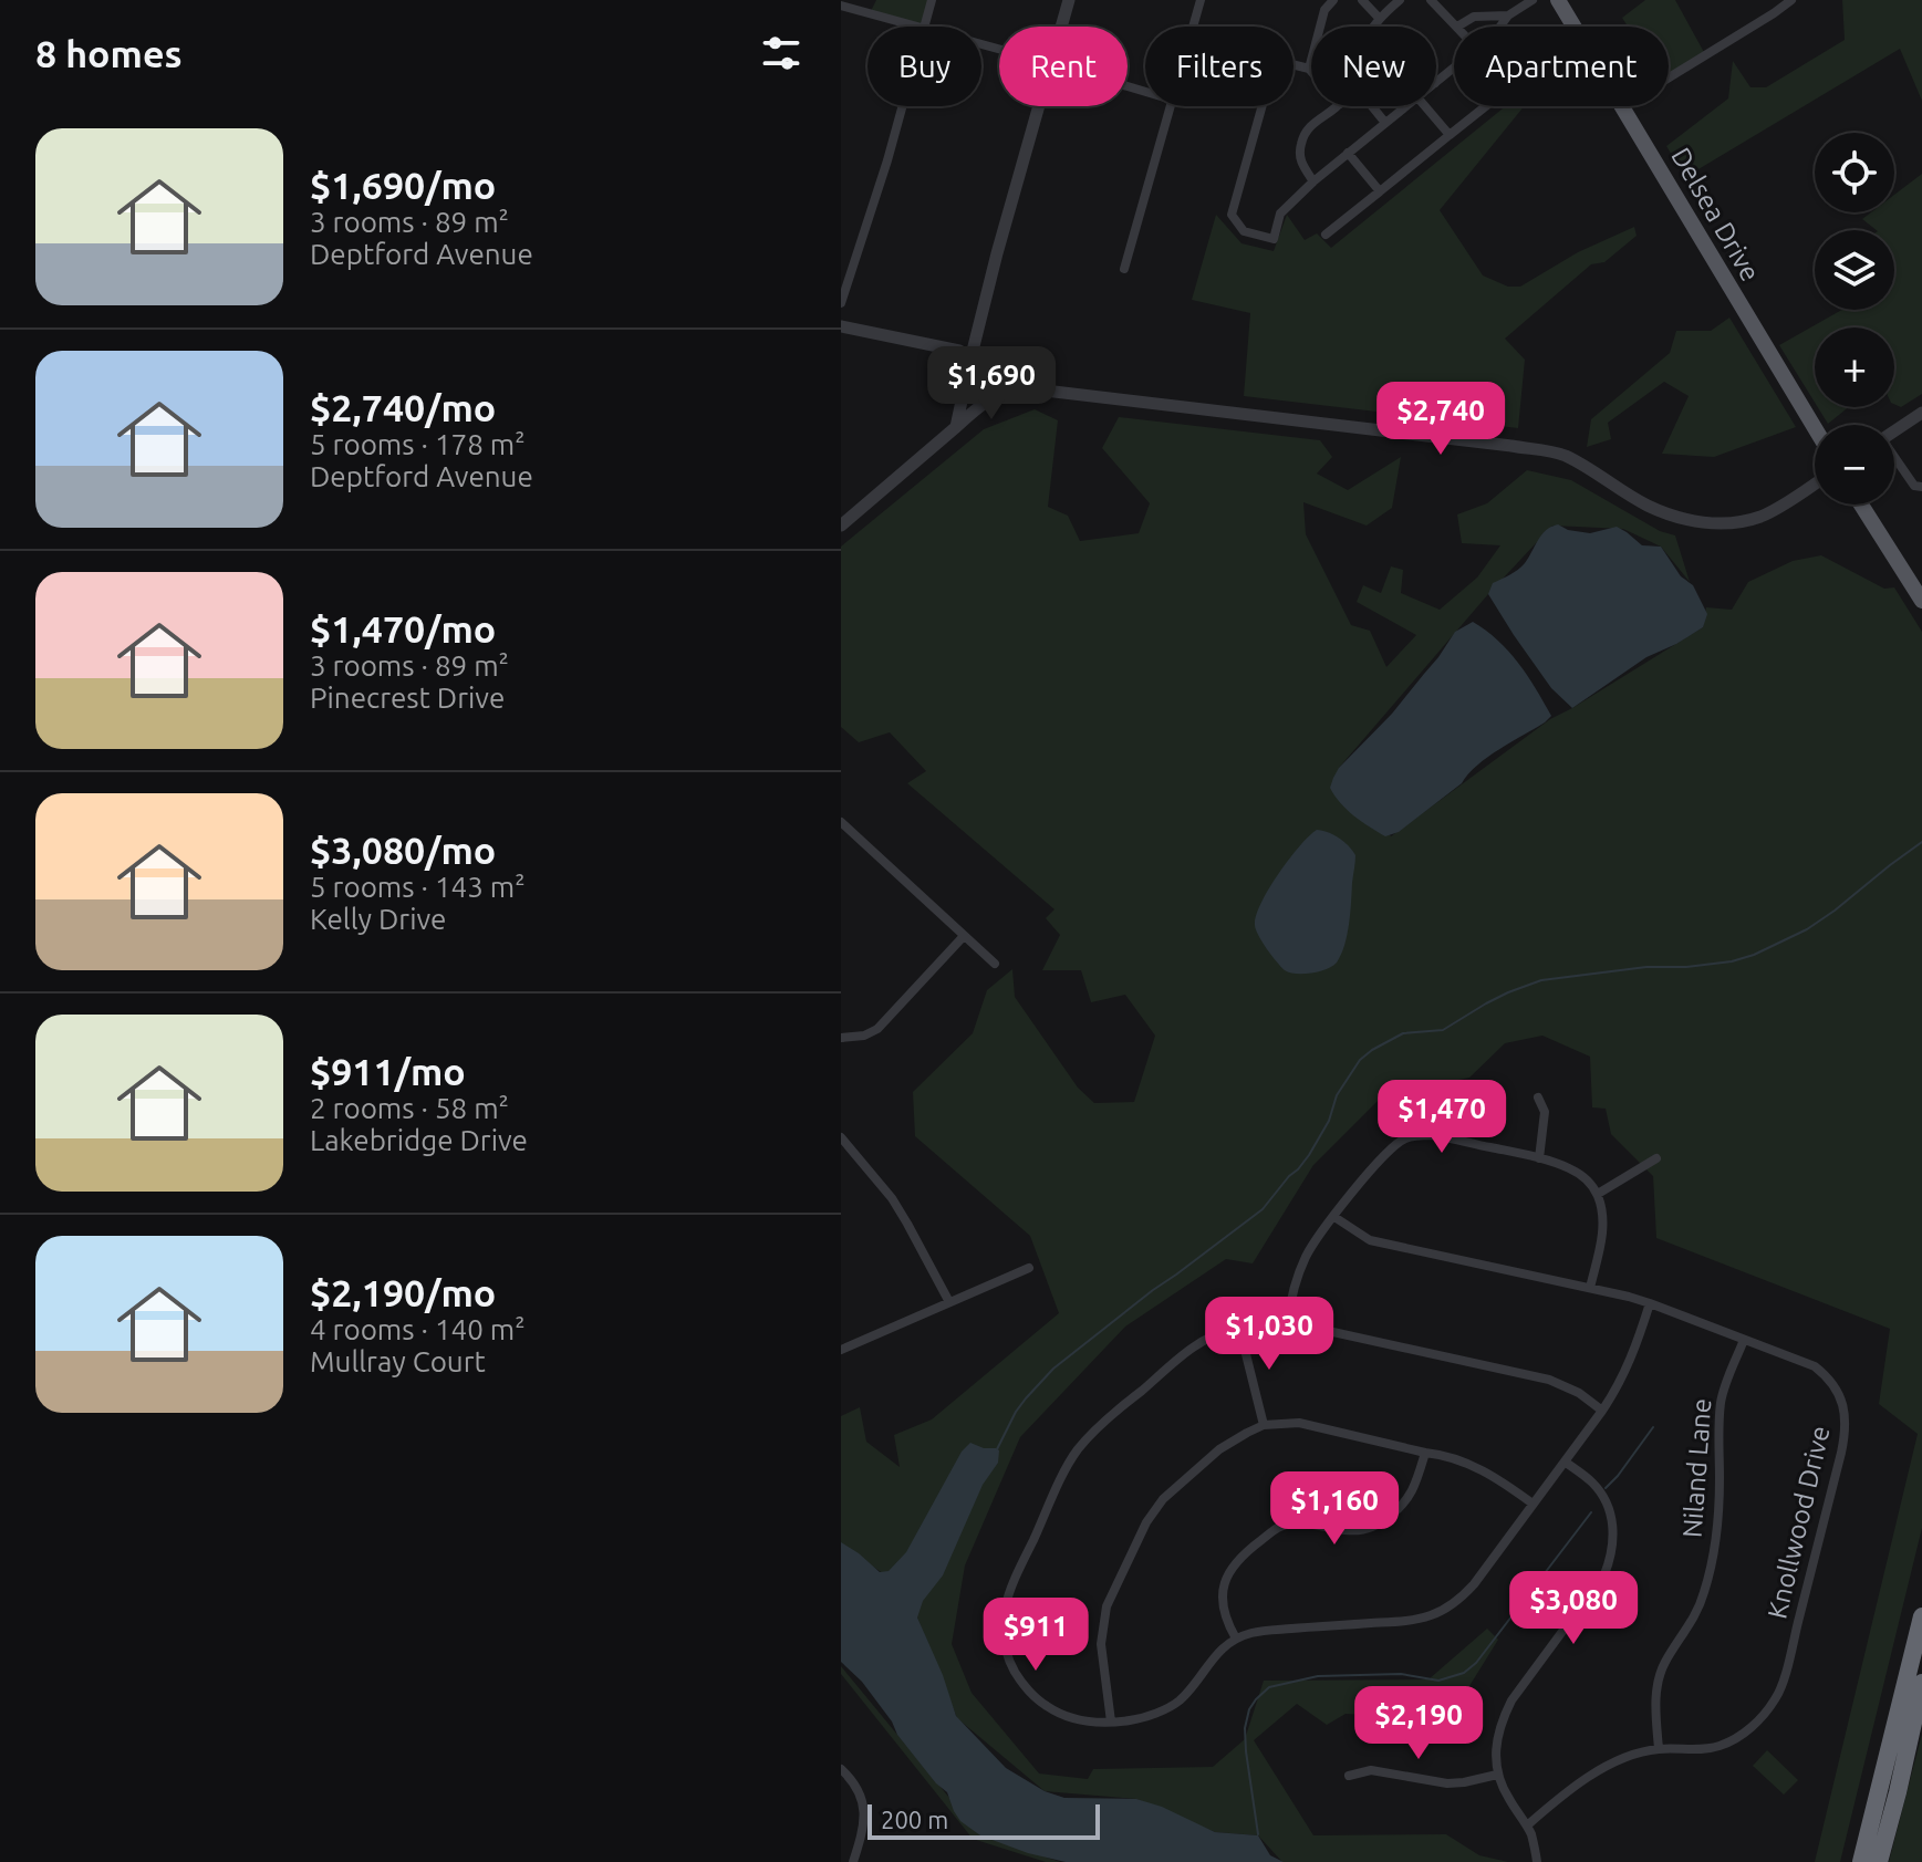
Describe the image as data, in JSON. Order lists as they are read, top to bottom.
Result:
{
  "streets": {
    "main road": ["Delsea Drive"],
    "street": ["Niland Lane", "Knollwood Drive"]
  },
  "crossings": [
    ["Niland Lane", "Knollwood Drive"]
  ],
  "scale_bar": "200 m",
  "page": {
    "heading": "8 homes",
    "chip": [
      "Buy",
      "Rent",
      "Filters",
      "New",
      "Apartment"
    ],
    "list": [
      {
        "name": "$1,690/mo",
        "note": "3 rooms · 89 m² · Deptford Avenue"
      },
      {
        "name": "$2,740/mo",
        "note": "5 rooms · 178 m² · Deptford Avenue"
      },
      {
        "name": "$1,470/mo",
        "note": "3 rooms · 89 m² · Pinecrest Drive"
      },
      {
        "name": "$3,080/mo",
        "note": "5 rooms · 143 m² · Kelly Drive"
      },
      {
        "name": "$911/mo",
        "note": "2 rooms · 58 m² · Lakebridge Drive"
      },
      {
        "name": "$2,190/mo",
        "note": "4 rooms · 140 m² · Mullray Court"
      }
    ],
    "map_buttons": ["+", "−"],
    "price": [
      "$1,690",
      "$2,740",
      "$1,470",
      "$1,030",
      "$1,160",
      "$3,080",
      "$911",
      "$2,190"
    ],
    "scale": "200 m"
  }
}
